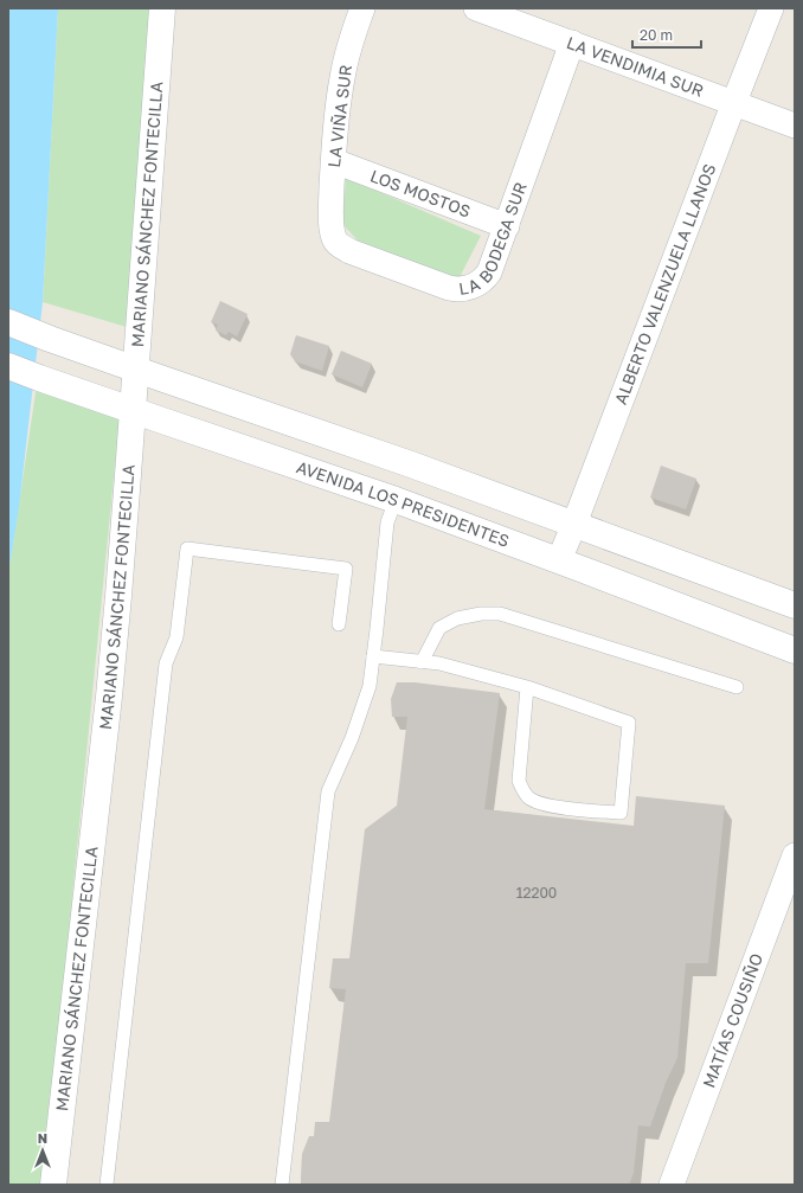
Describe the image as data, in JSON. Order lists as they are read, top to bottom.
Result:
{
  "streets": {
    "street": [
      "LA VENDIMIA SUR",
      "LA VIÑA SUR",
      "LOS MOSTOS",
      "MARIANO SÁNCHEZ FONTECILLA",
      "LA BODEGA SUR",
      "ALBERTO VALENZUELA LLANOS",
      "AVENIDA LOS PRESIDENTES",
      "MATÍAS COUSIÑO"
    ]
  },
  "crossings": [
    ["LA VENDIMIA SUR", "LA BODEGA SUR"],
    ["LA VENDIMIA SUR", "ALBERTO VALENZUELA LLANOS"],
    ["LA VIÑA SUR", "LOS MOSTOS"],
    ["LA VIÑA SUR", "LA BODEGA SUR"],
    ["LOS MOSTOS", "LA BODEGA SUR"],
    ["MARIANO SÁNCHEZ FONTECILLA", "AVENIDA LOS PRESIDENTES"],
    ["ALBERTO VALENZUELA LLANOS", "AVENIDA LOS PRESIDENTES"]
  ],
  "house_numbers": ["12200"],
  "scale_bar": "20 m",
  "north": "top"
}
